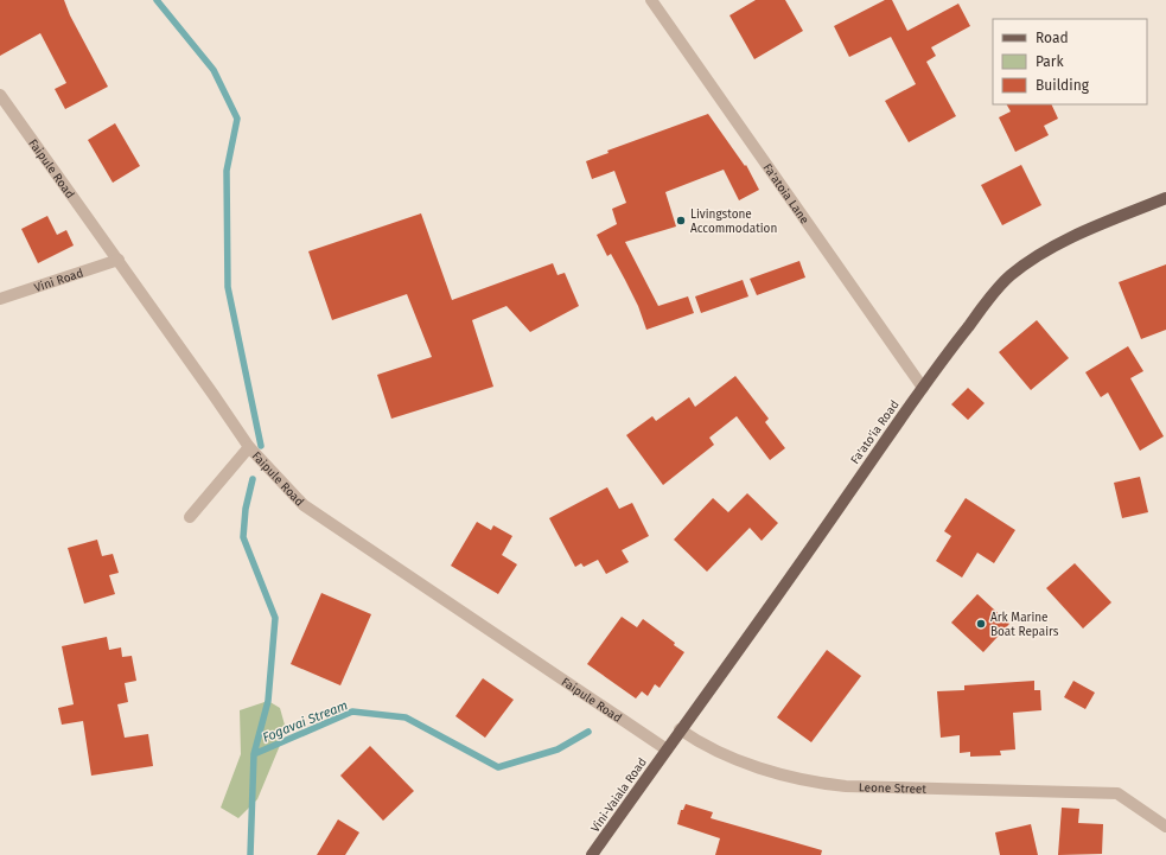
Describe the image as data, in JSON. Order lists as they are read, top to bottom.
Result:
{
  "streets": {
    "main road": ["Fa'ato'ia Road", "Vini-Vaiala Road"],
    "street": [
      "Faipule Road",
      "Fa'atoia Lane",
      "Vini Road",
      "Leone Street"
    ]
  },
  "crossings": [
    ["Faipule Road", "Vini Road"],
    ["Faipule Road", "Fa'ato'ia Road"],
    ["Faipule Road", "Vini-Vaiala Road"],
    ["Fa'atoia Lane", "Fa'ato'ia Road"],
    ["Fa'ato'ia Road", "Leone Street"],
    ["Fa'ato'ia Road", "Vini-Vaiala Road"]
  ],
  "water": ["Fogavai Stream"],
  "places": ["Livingstone Accommodation", "Ark Marine Boat Repairs"],
  "legend": ["Road", "Park", "Building"]
}
